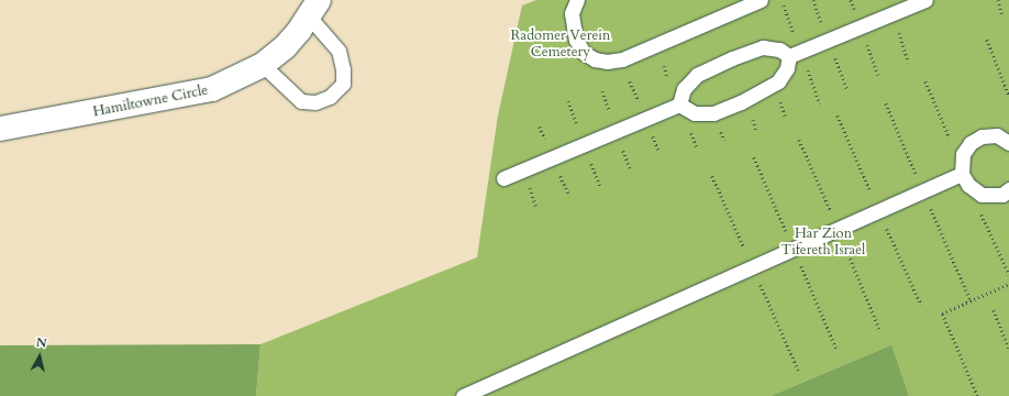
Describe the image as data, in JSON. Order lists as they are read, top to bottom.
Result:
{
  "streets": {
    "street": ["Hamiltowne Circle"]
  },
  "parks": ["Radomer Verein Cemetery", "Har Zion Tifereth Israel"],
  "north": "top"
}
